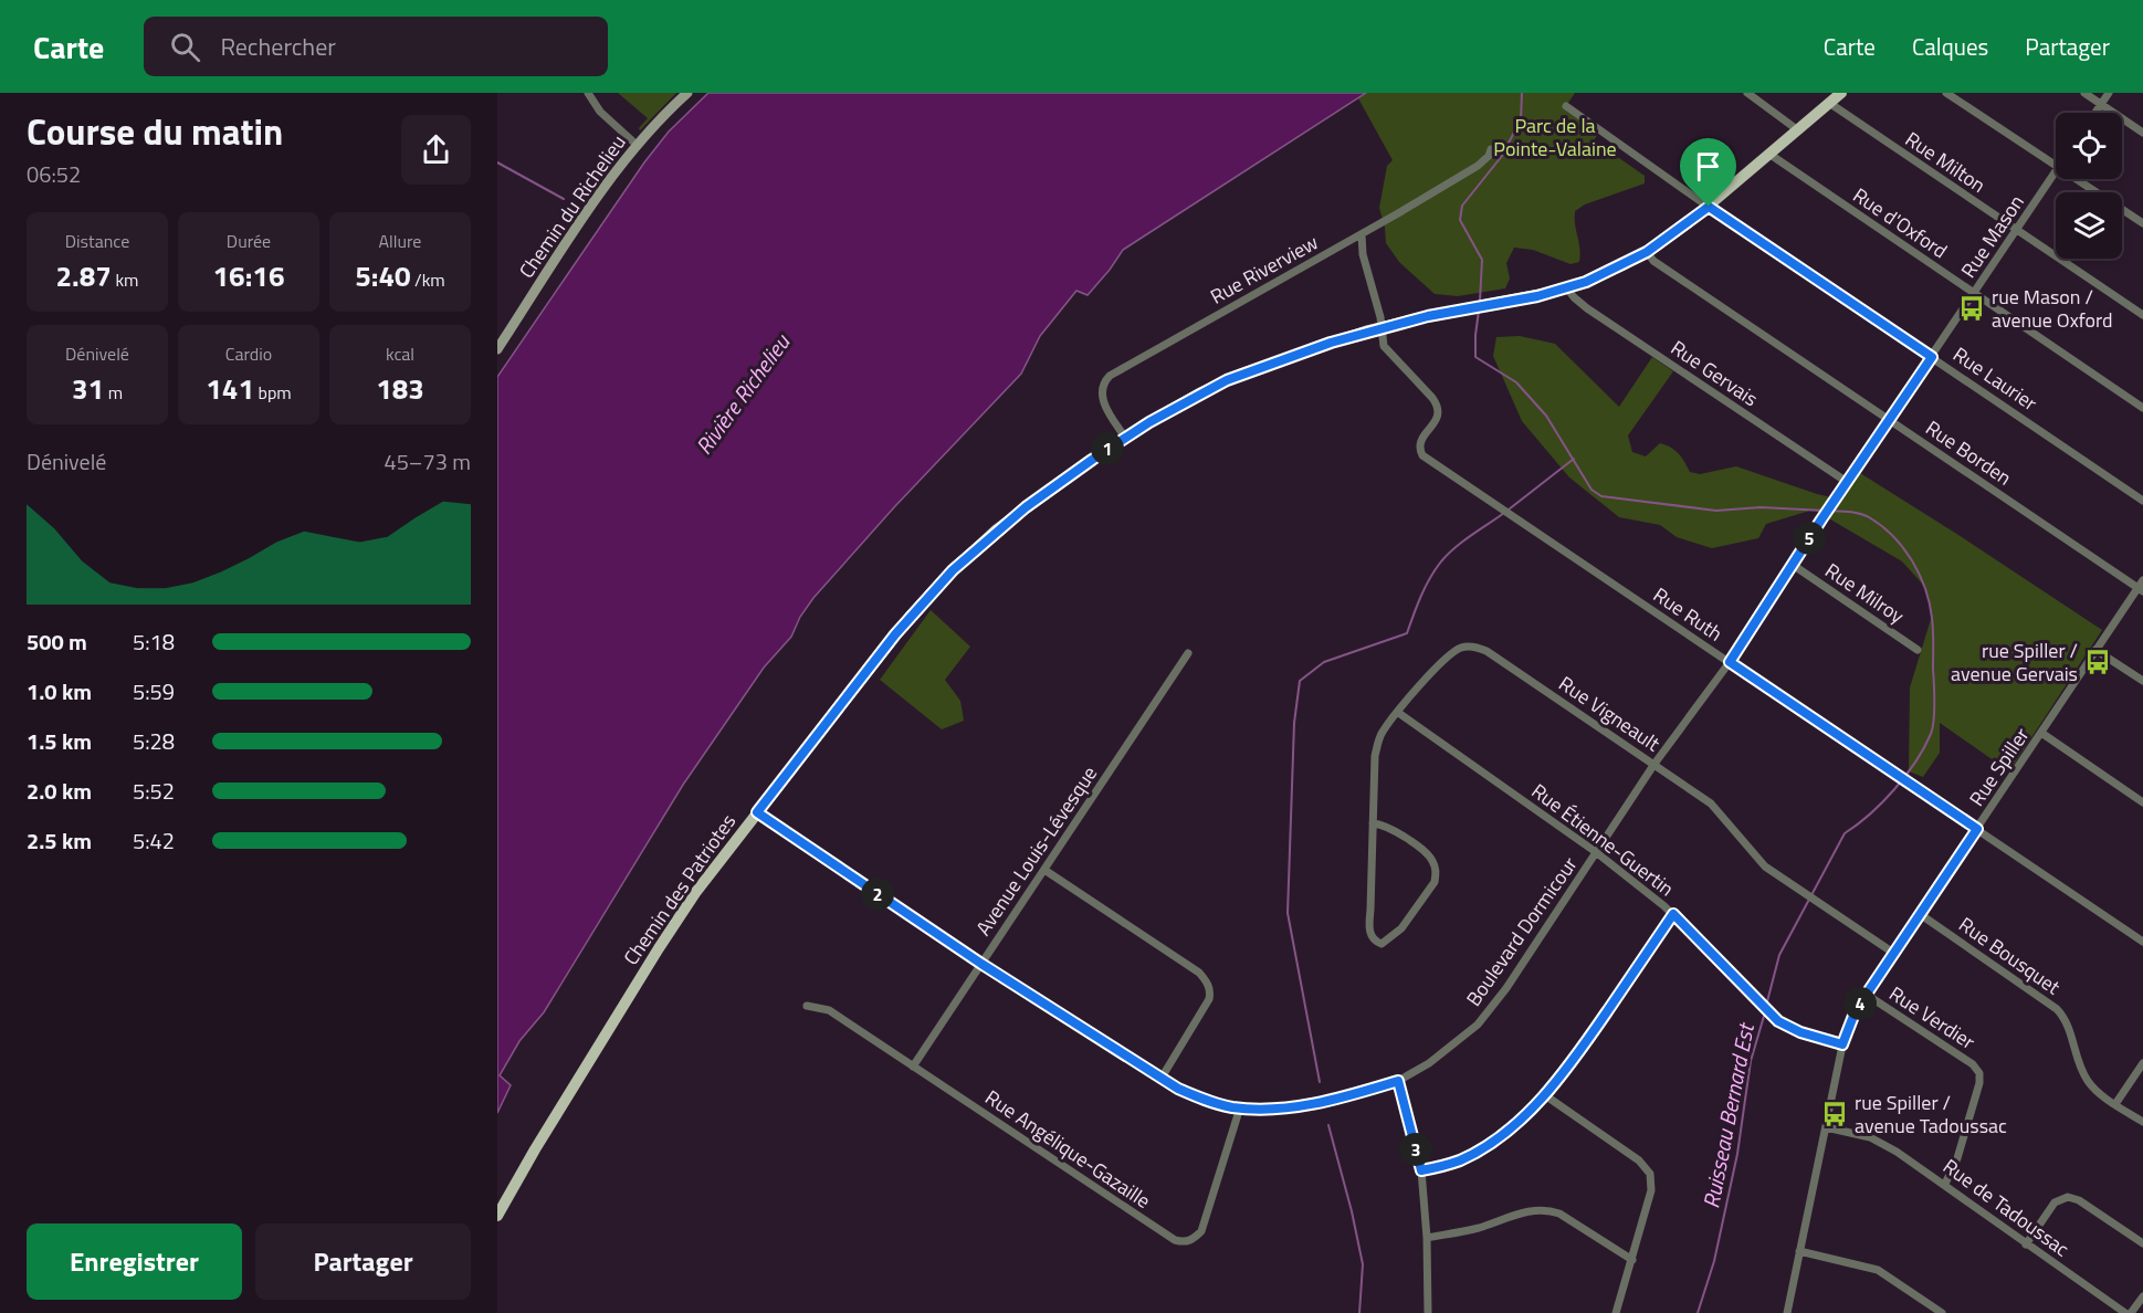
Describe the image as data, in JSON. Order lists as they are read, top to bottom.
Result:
{
  "streets": {
    "main road": ["Chemin du Richelieu", "Chemin des Patriotes"],
    "street": [
      "Rue Milton",
      "Rue d'Oxford",
      "Rue Mason",
      "Rue Riverview",
      "Rue Gervais",
      "Rue Laurier",
      "Rue Borden",
      "Rue Milroy",
      "Rue Ruth",
      "Rue Vigneault",
      "Rue Spiller",
      "Rue Étienne-Guertin",
      "Avenue Louis-Lévesque",
      "Boulevard Dormicour",
      "Rue Bousquet",
      "Rue Verdier",
      "Rue Angélique-Gazaille",
      "Rue de Tadoussac"
    ]
  },
  "crossings": [
    ["Rue Milton", "Rue Mason"],
    ["Rue Milton", "Chemin des Patriotes"],
    ["Rue d'Oxford", "Rue Mason"],
    ["Rue d'Oxford", "Chemin des Patriotes"],
    ["Rue Mason", "Rue Gervais"],
    ["Rue Mason", "Rue Laurier"],
    ["Rue Mason", "Rue Borden"],
    ["Rue Mason", "Rue Milroy"],
    ["Rue Mason", "Rue Ruth"],
    ["Rue Mason", "Rue Vigneault"],
    ["Rue Mason", "Boulevard Dormicour"],
    ["Rue Riverview", "Rue Ruth"],
    ["Rue Riverview", "Chemin des Patriotes"],
    ["Rue Gervais", "Chemin des Patriotes"],
    ["Rue Laurier", "Chemin des Patriotes"],
    ["Rue Borden", "Rue Spiller"],
    ["Rue Borden", "Chemin des Patriotes"],
    ["Rue Ruth", "Rue Spiller"],
    ["Rue Ruth", "Chemin des Patriotes"],
    ["Rue Vigneault", "Rue Spiller"],
    ["Rue Vigneault", "Rue Étienne-Guertin"],
    ["Rue Vigneault", "Boulevard Dormicour"],
    ["Rue Spiller", "Rue Étienne-Guertin"],
    ["Rue Spiller", "Rue Bousquet"],
    ["Rue Spiller", "Rue Verdier"],
    ["Rue Spiller", "Rue de Tadoussac"],
    ["Rue Étienne-Guertin", "Boulevard Dormicour"],
    ["Avenue Louis-Lévesque", "Boulevard Dormicour"],
    ["Avenue Louis-Lévesque", "Rue Angélique-Gazaille"],
    ["Chemin des Patriotes", "Boulevard Dormicour"],
    ["Boulevard Dormicour", "Rue Angélique-Gazaille"],
    ["Rue Verdier", "Rue de Tadoussac"]
  ],
  "water": ["Rivière Richelieu", "Ruisseau Bernard Est"],
  "parks": ["Parc de la Pointe-Valaine"],
  "places": {
    "bus stop": ["rue Mason / avenue Oxford", "rue Spiller / avenue Gervais", "rue Spiller / avenue Tadoussac"]
  },
  "page": {
    "header": "Carte",
    "search": "Rechercher",
    "nav": ["Carte", "Calques", "Partager"],
    "heading": ["Course du matin", "06:52"],
    "stats": [
      ["Distance", "2.87 km"],
      ["Durée", "16:16"],
      ["Allure", "5:40 /km"],
      ["Dénivelé", "31 m"],
      ["Cardio", "141 bpm"],
      ["kcal", "183"]
    ],
    "chart": ["Dénivelé", "45–73 m"],
    "pins": [
      "1",
      "5",
      "2",
      "4",
      "3"
    ],
    "list": [
      {
        "name": "500 m",
        "note": "5:18"
      },
      {
        "name": "1.0 km",
        "note": "5:59"
      },
      {
        "name": "1.5 km",
        "note": "5:28"
      },
      {
        "name": "2.0 km",
        "note": "5:52"
      },
      {
        "name": "2.5 km",
        "note": "5:42"
      }
    ],
    "buttons": ["Enregistrer", "Partager"]
  }
}
